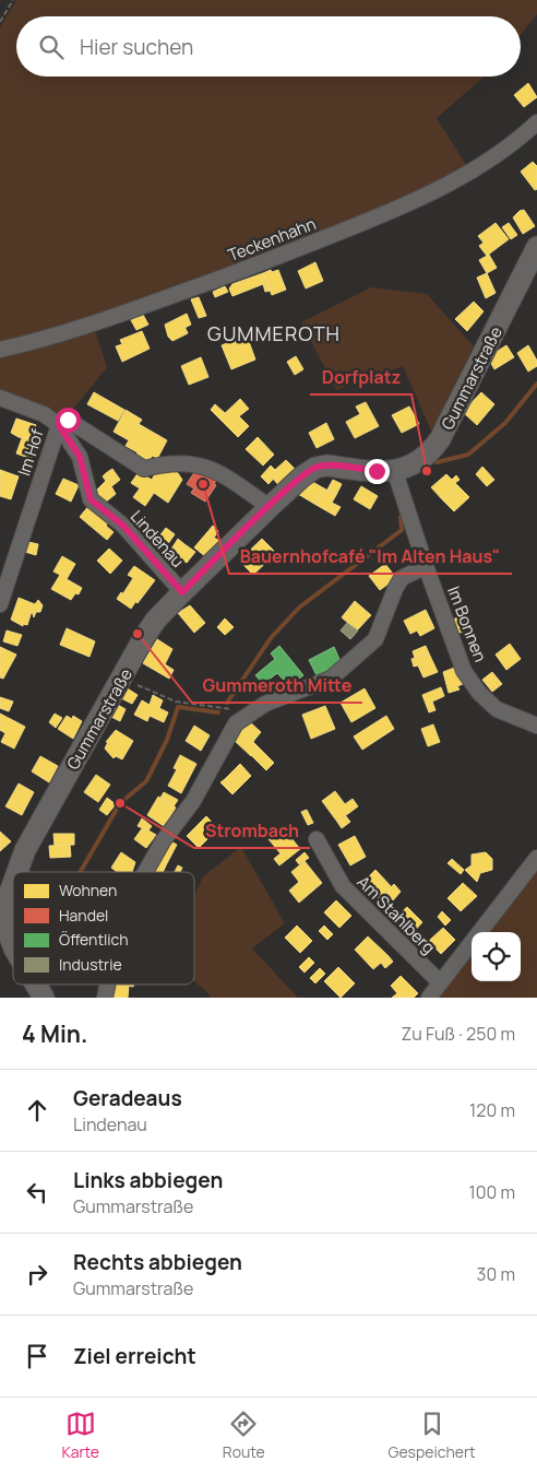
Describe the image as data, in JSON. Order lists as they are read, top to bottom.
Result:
{
  "streets": {
    "street": [
      "Teckenhahn",
      "Gummarstraße",
      "Im Hof",
      "Lindenau",
      "Im Bonnen",
      "Am Stahlberg"
    ]
  },
  "crossings": [
    ["Gummarstraße", "Im Hof"],
    ["Gummarstraße", "Lindenau"],
    ["Gummarstraße", "Im Bonnen"],
    ["Im Hof", "Lindenau"]
  ],
  "districts": ["GUMMEROTH"],
  "places": [
    "Dorfplatz",
    "Bauernhofcafé \"Im Alten Haus\"",
    "Gummeroth Mitte",
    "Strombach"
  ],
  "legend": [
    "Wohnen",
    "Handel",
    "Öffentlich",
    "Industrie"
  ],
  "page": {
    "search": "Hier suchen",
    "heading": ["4 Min.", "Zu Fuß · 250 m"],
    "list": [
      ["Geradeaus", "Lindenau", "120 m"],
      ["Links abbiegen", "Gummarstraße", "100 m"],
      ["Rechts abbiegen", "Gummarstraße", "30 m"],
      "Ziel erreicht"
    ],
    "nav": ["Karte", "Route", "Gespeichert"]
  }
}
